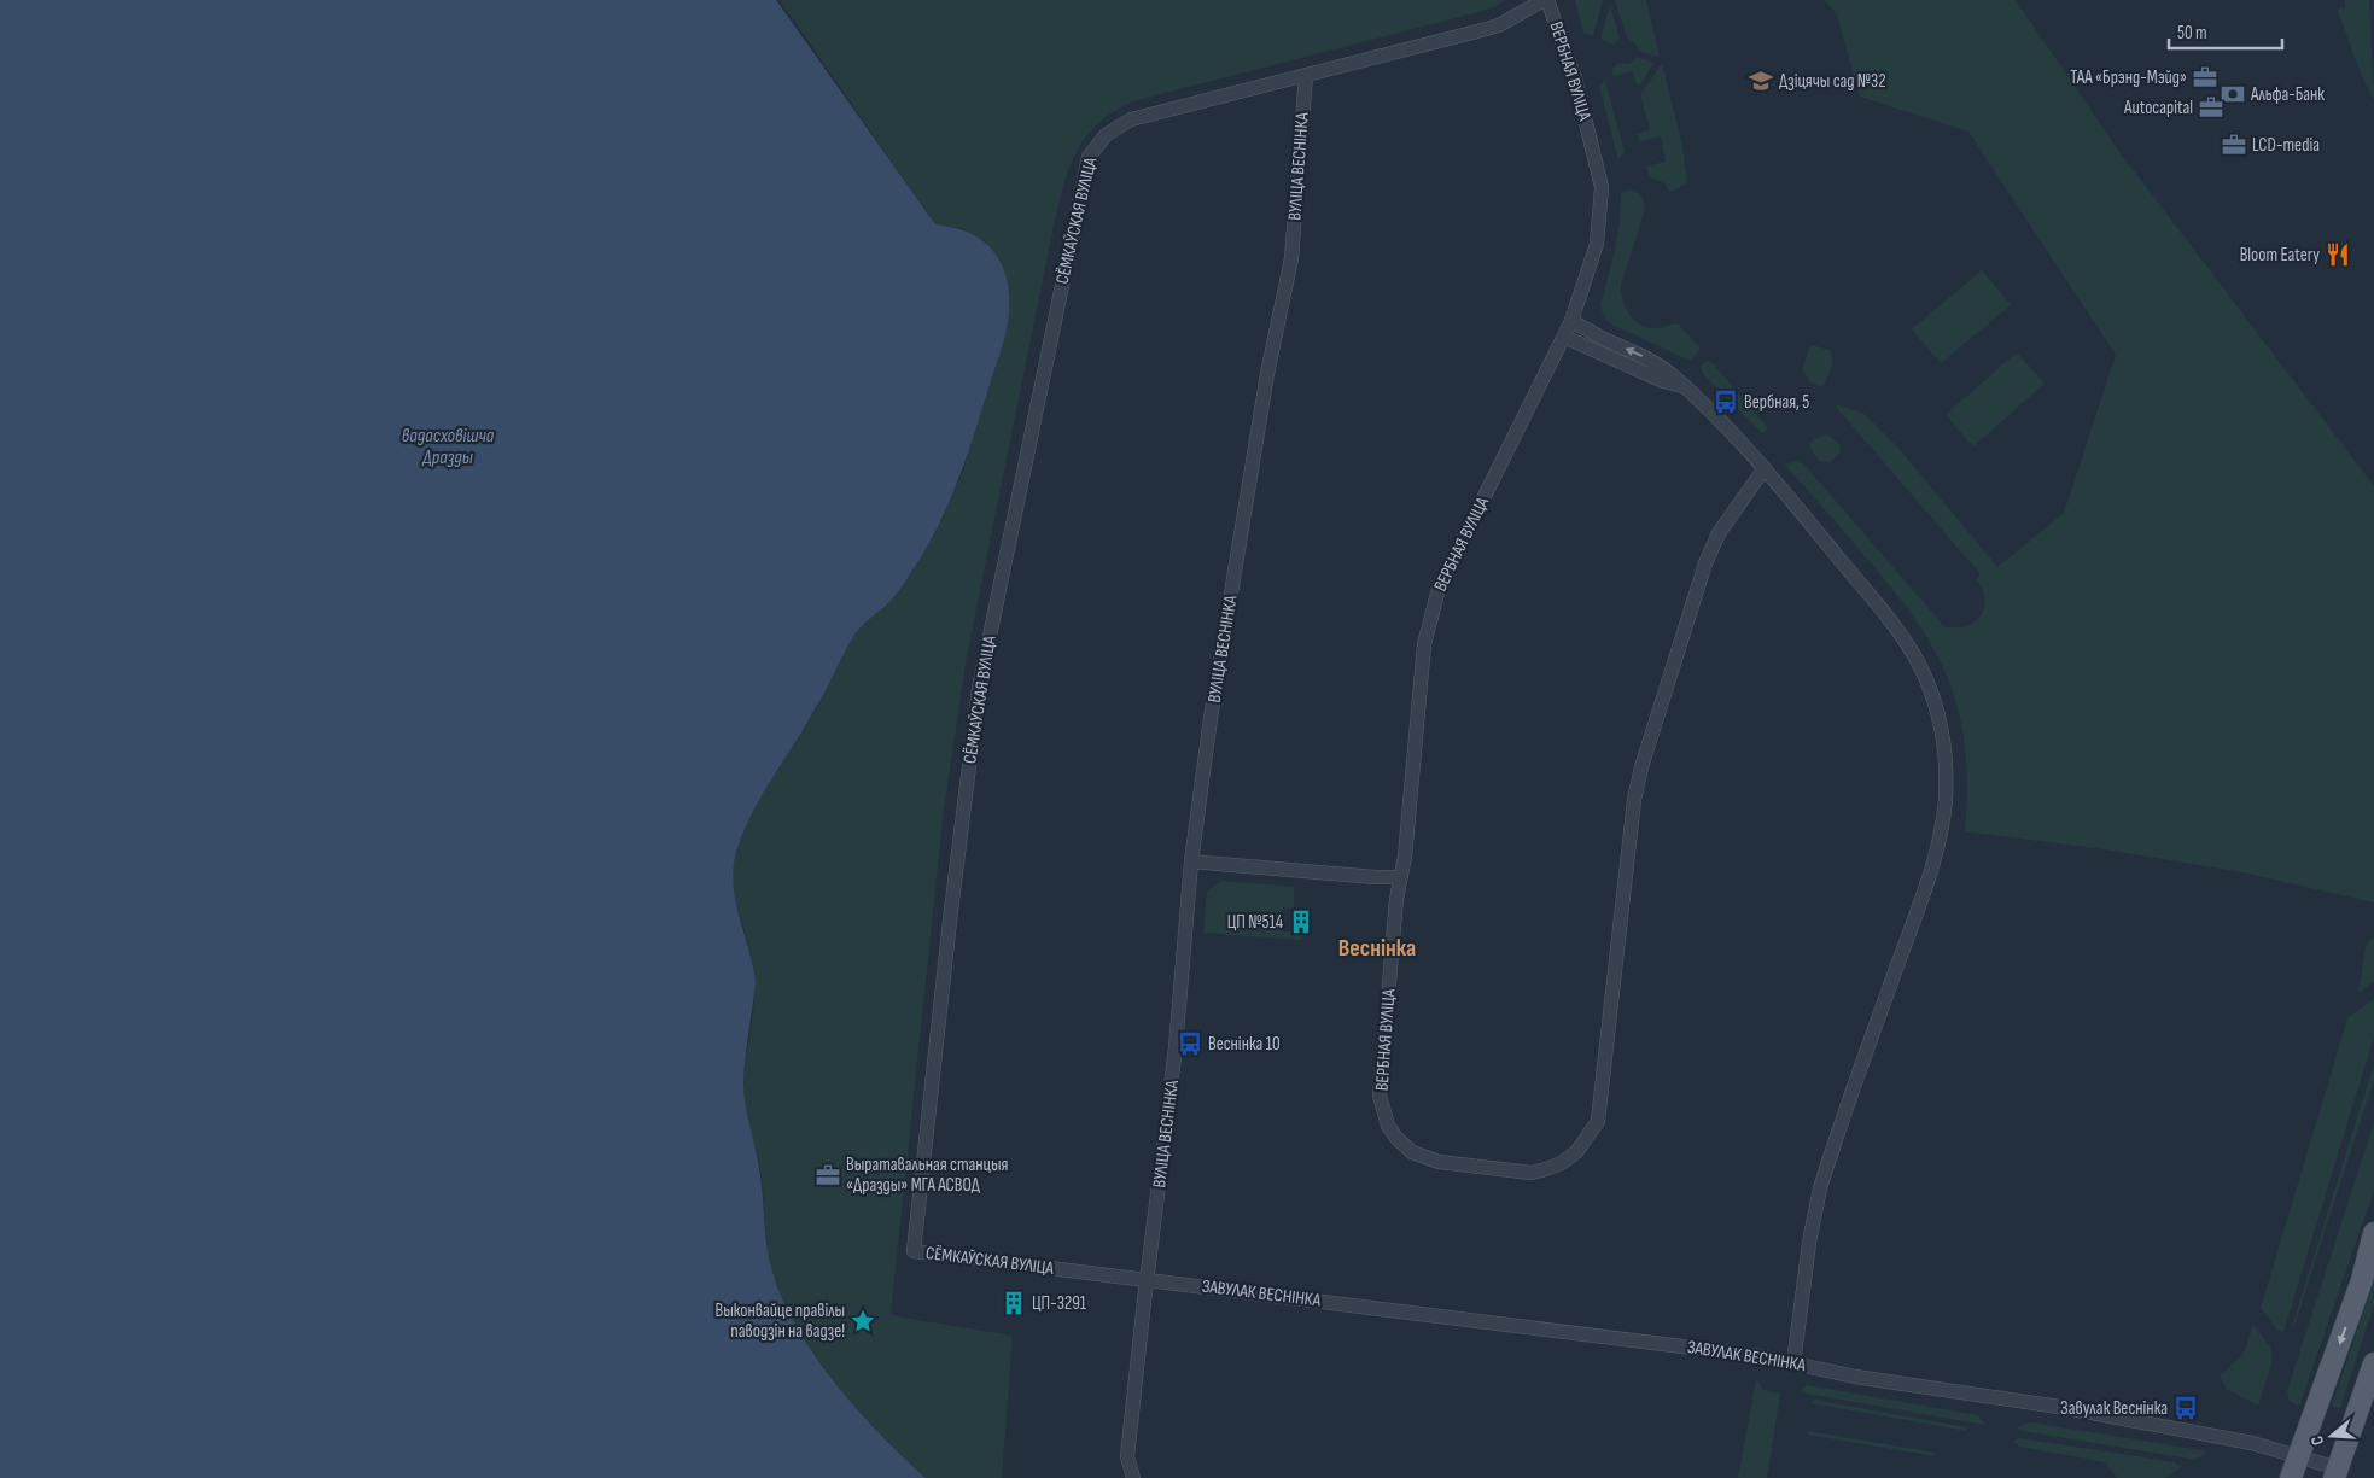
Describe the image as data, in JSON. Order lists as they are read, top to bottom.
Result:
{
  "streets": {
    "street": [
      "ВЕРБНАЯ ВУЛІЦА",
      "ВУЛІЦА ВЕСНІНКА",
      "СЁМКАЎСКАЯ ВУЛІЦА",
      "ЗАВУЛАК ВЕСНІНКА"
    ]
  },
  "crossings": [
    ["ВУЛІЦА ВЕСНІНКА", "СЁМКАЎСКАЯ ВУЛІЦА"],
    ["ВУЛІЦА ВЕСНІНКА", "ЗАВУЛАК ВЕСНІНКА"],
    ["СЁМКАЎСКАЯ ВУЛІЦА", "ЗАВУЛАК ВЕСНІНКА"]
  ],
  "districts": ["Веснінка"],
  "water": ["вадасховішча Дразды"],
  "places": {
    "office": [
      "ТАА «Брэнд-Мэйд»",
      "Autocapital",
      "LCD-media",
      "Выратавальная станцыя «Дразды» МГА АСВОД"
    ],
    "school or university": ["Дзіцячы сад №32"],
    "bank": ["Альфа-Банк"],
    "restaurant": ["Bloom Eatery"],
    "bus stop": ["Вербная, 5", "Веснінка 10", "Завулак Веснінка"],
    "building": ["ЦП №514", "ЦП-3291"],
    "place": ["Выконвайце правілы паводзін на вадзе!"]
  },
  "scale_bar": "50 m",
  "north": "left"
}
